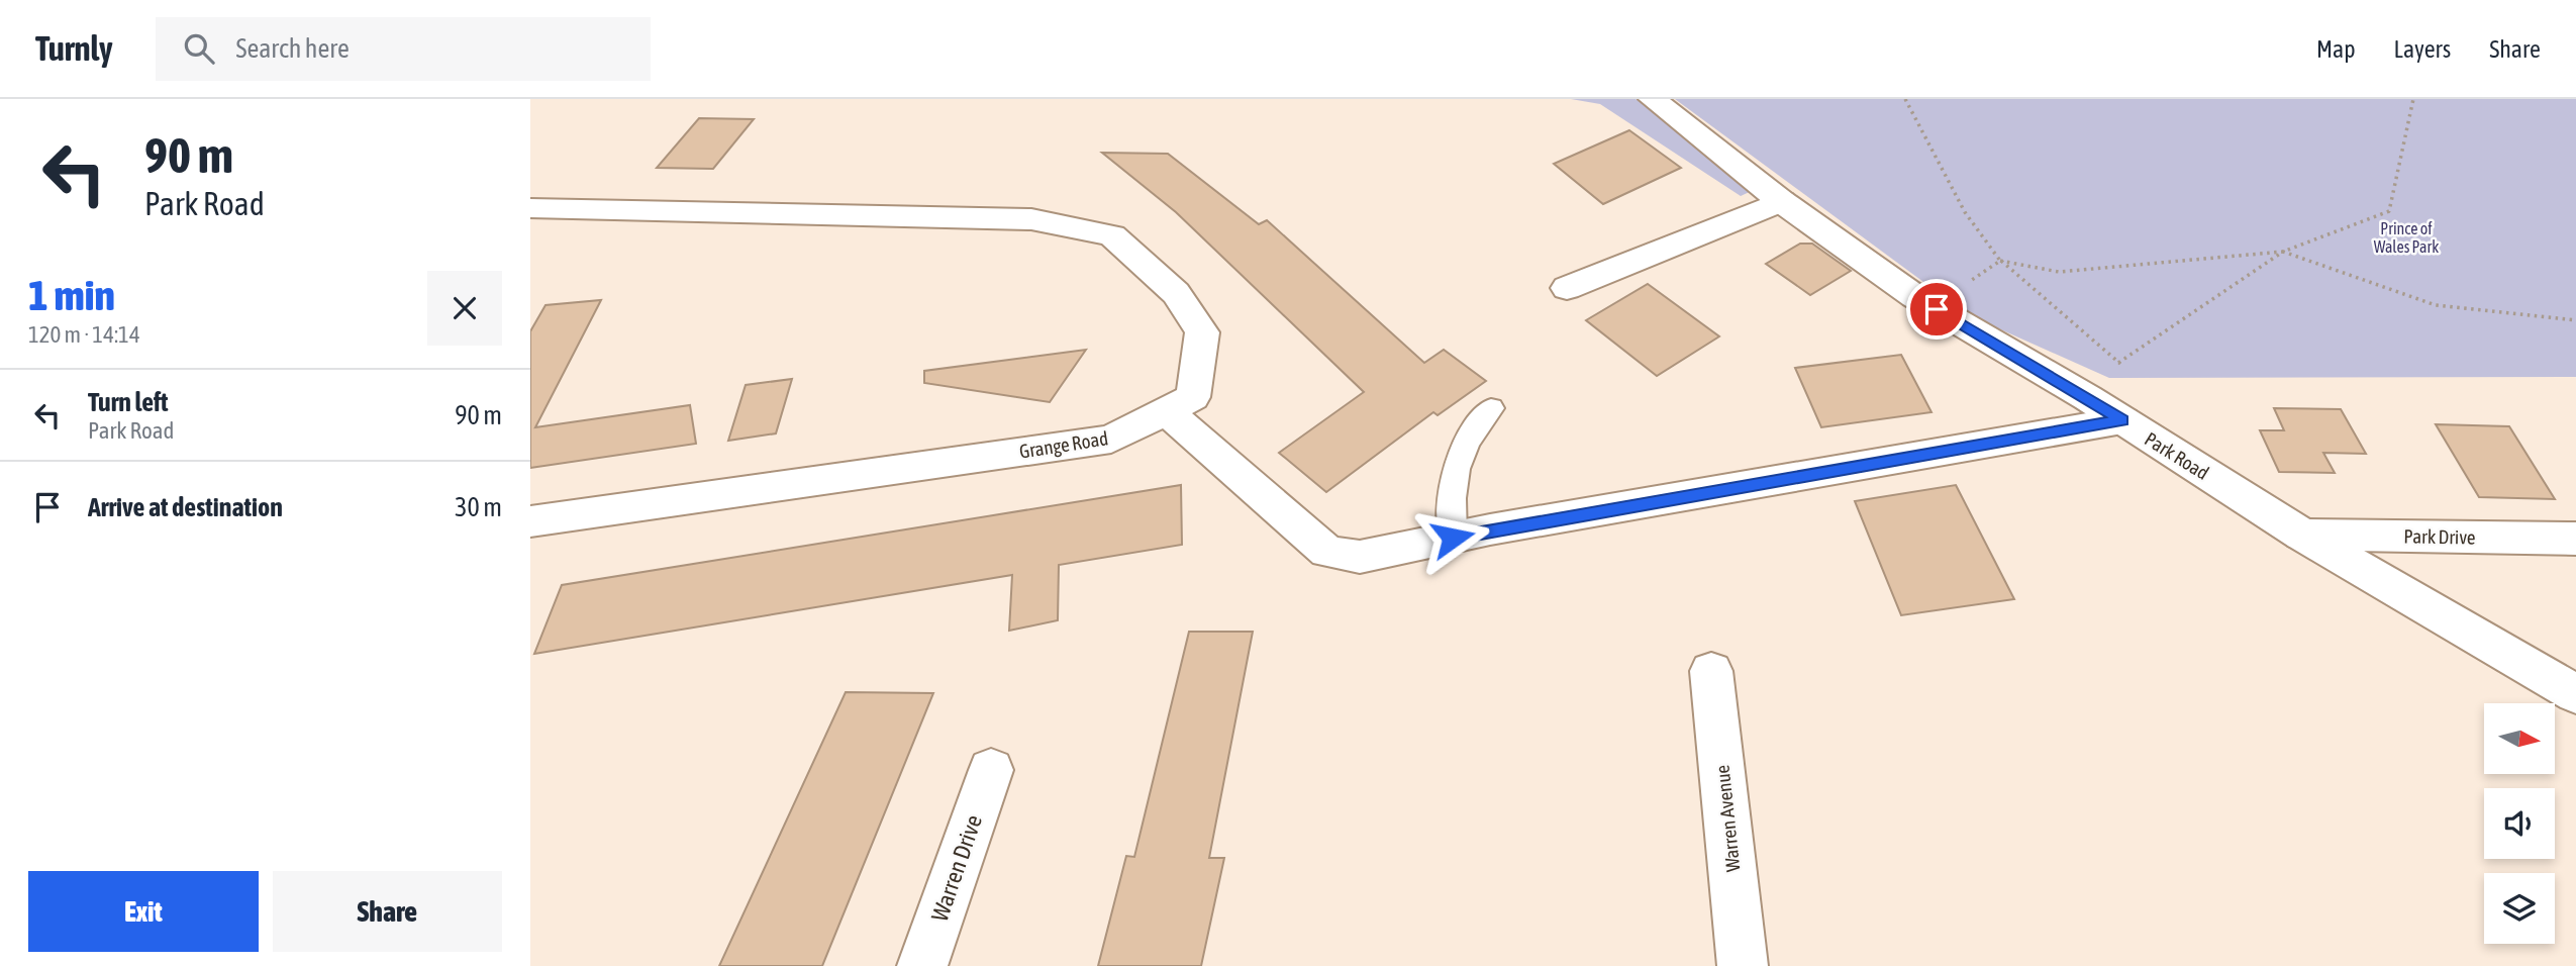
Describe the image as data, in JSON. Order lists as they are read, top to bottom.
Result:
{
  "streets": {
    "street": [
      "Grange Road",
      "Park Road",
      "Park Drive",
      "Warren Avenue",
      "Warren Drive"
    ]
  },
  "crossings": [
    ["Park Road", "Park Drive"]
  ],
  "parks": ["Prince of Wales Park"],
  "north": "right",
  "page": {
    "header": "Turnly",
    "search": "Search here",
    "nav": ["Map", "Layers", "Share"],
    "turn": ["90 m", "Park Road"],
    "heading": ["1 min", "120 m · 14:14"],
    "list": [
      {
        "name": "Turn left",
        "note": "Park Road",
        "value": "90 m"
      },
      {
        "name": "Arrive at destination",
        "value": "30 m"
      }
    ],
    "buttons": ["Exit", "Share"]
  }
}
